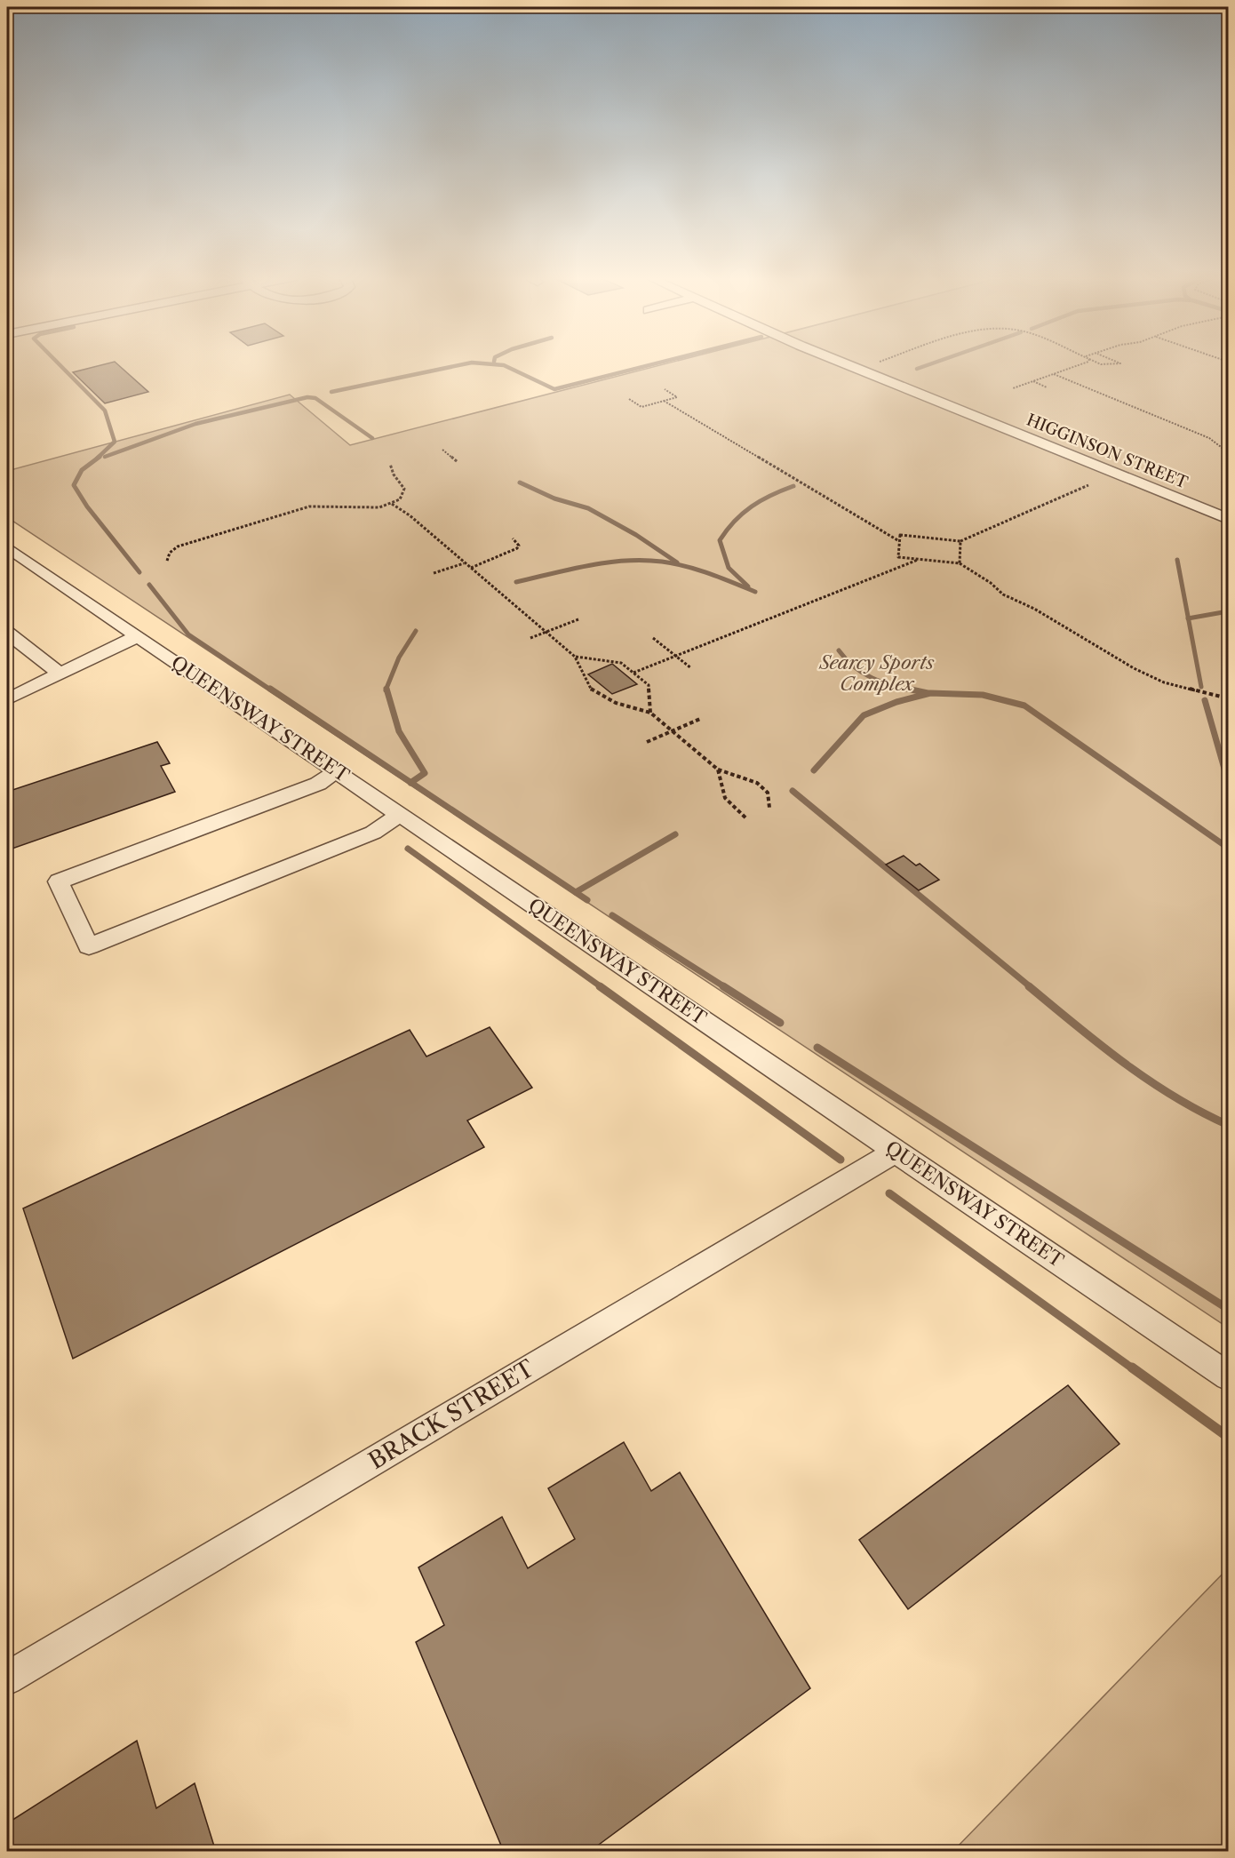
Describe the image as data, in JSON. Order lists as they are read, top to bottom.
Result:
{
  "streets": {
    "street": ["HIGGINSON STREET", "QUEENSWAY STREET", "BRACK STREET"]
  },
  "crossings": [
    ["QUEENSWAY STREET", "BRACK STREET"]
  ],
  "parks": ["Searcy Sports Complex"]
}
